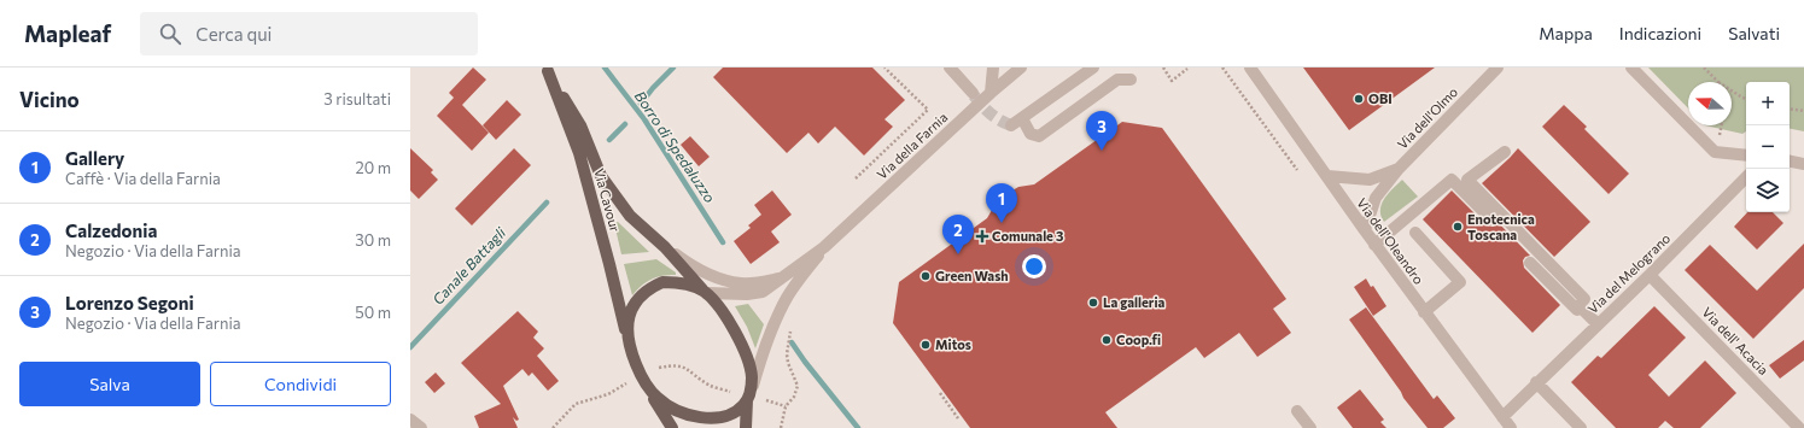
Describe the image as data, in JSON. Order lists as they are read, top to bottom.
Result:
{
  "streets": {
    "main road": ["Via Cavour"],
    "street": [
      "Via dell'Olmo",
      "Via della Farnia",
      "Via dell'Oleandro",
      "Via del Melograno",
      "Via dell' Acacia"
    ]
  },
  "crossings": [
    ["Via dell'Olmo", "Via dell'Oleandro"],
    ["Via della Farnia", "Via Cavour"],
    ["Via dell'Oleandro", "Via del Melograno"],
    ["Via del Melograno", "Via dell' Acacia"]
  ],
  "water": ["Borro di Spedaluzzo", "Canale Battagli"],
  "places": {
    "other": [
      "OBI",
      "Enotecnica Toscana",
      "Green Wash",
      "La galleria",
      "Coop.fi",
      "Mitos"
    ],
    "health": ["Comunale 3"]
  },
  "north": "left",
  "page": {
    "header": "Mapleaf",
    "search": "Cerca qui",
    "nav": ["Mappa", "Indicazioni", "Salvati"],
    "heading": ["Vicino", "3 risultati"],
    "map_buttons": ["+", "−"],
    "pins": ["3", "1", "2"],
    "list": [
      {
        "mark": "1",
        "name": "Gallery",
        "note": "Caffè · Via della Farnia",
        "value": "20 m"
      },
      {
        "mark": "2",
        "name": "Calzedonia",
        "note": "Negozio · Via della Farnia",
        "value": "30 m"
      },
      {
        "mark": "3",
        "name": "Lorenzo Segoni",
        "note": "Negozio · Via della Farnia",
        "value": "50 m"
      }
    ],
    "buttons": ["Salva", "Condividi"]
  }
}
